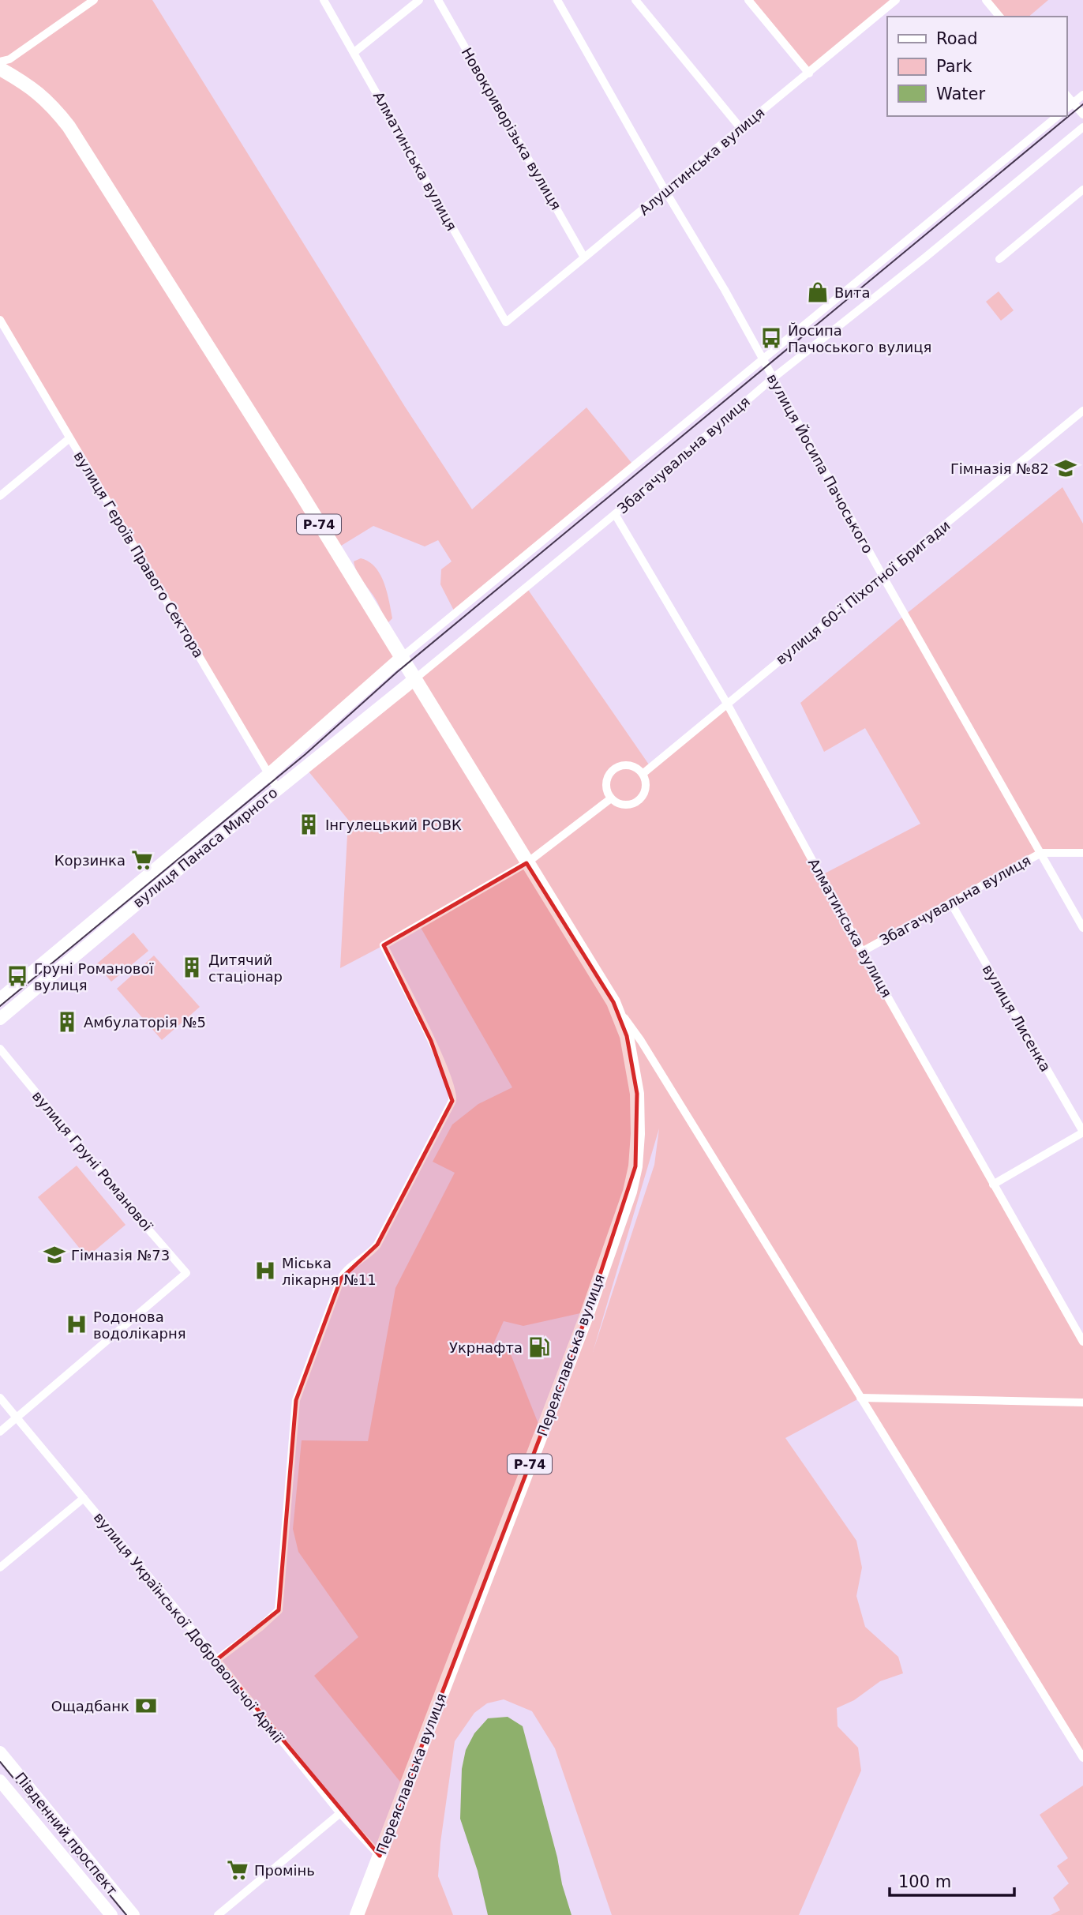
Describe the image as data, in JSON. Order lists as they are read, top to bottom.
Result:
{
  "streets": {
    "main road": [
      "Р-74",
      "вулиця Панаса Мирного",
      "Переяславська вулиця",
      "Південний проспект"
    ],
    "street": [
      "Новокриворізька вулиця",
      "Алматинська вулиця",
      "Алуштинська вулиця",
      "Збагачувальна вулиця",
      "вулиця Йосипа Пачоського",
      "вулиця Героїв Правого Сектора",
      "вулиця 60-ї Піхотної Бригади",
      "вулиця Лисенка",
      "вулиця Груні Романової",
      "вулиця Української Добровольчої Армії"
    ]
  },
  "crossings": [
    ["Новокриворізька вулиця", "Алуштинська вулиця"],
    ["Алматинська вулиця", "Алуштинська вулиця"],
    ["Алматинська вулиця", "Збагачувальна вулиця"],
    ["Алматинська вулиця", "вулиця 60-ї Піхотної Бригади"],
    ["Алуштинська вулиця", "вулиця Йосипа Пачоського"],
    ["Збагачувальна вулиця", "вулиця Йосипа Пачоського"],
    ["Збагачувальна вулиця", "Р-74"],
    ["Збагачувальна вулиця", "вулиця Панаса Мирного"],
    ["Збагачувальна вулиця", "вулиця Лисенка"],
    ["вулиця Йосипа Пачоського", "вулиця 60-ї Піхотної Бригади"],
    ["Р-74", "вулиця Панаса Мирного"],
    ["Р-74", "Переяславська вулиця"],
    ["вулиця Героїв Правого Сектора", "вулиця Панаса Мирного"],
    ["вулиця Груні Романової", "вулиця Української Добровольчої Армії"],
    ["Переяславська вулиця", "вулиця Української Добровольчої Армії"]
  ],
  "places": {
    "shop": ["Вита"],
    "bus stop": ["Йосипа Пачоського вулиця", "Груні Романової вулиця"],
    "school or university": ["Гімназія №82", "Гімназія №73"],
    "building": ["Інгулецький РОВК", "Дитячий стаціонар", "Амбулаторія №5"],
    "supermarket": ["Корзинка", "Промінь"],
    "hospital": ["Міська лікарня №11", "Родонова водолікарня"],
    "fuel station": ["Укрнафта"],
    "bank": ["Ощадбанк"]
  },
  "legend": ["Road", "Park", "Water"],
  "scale_bar": "100 m"
}
